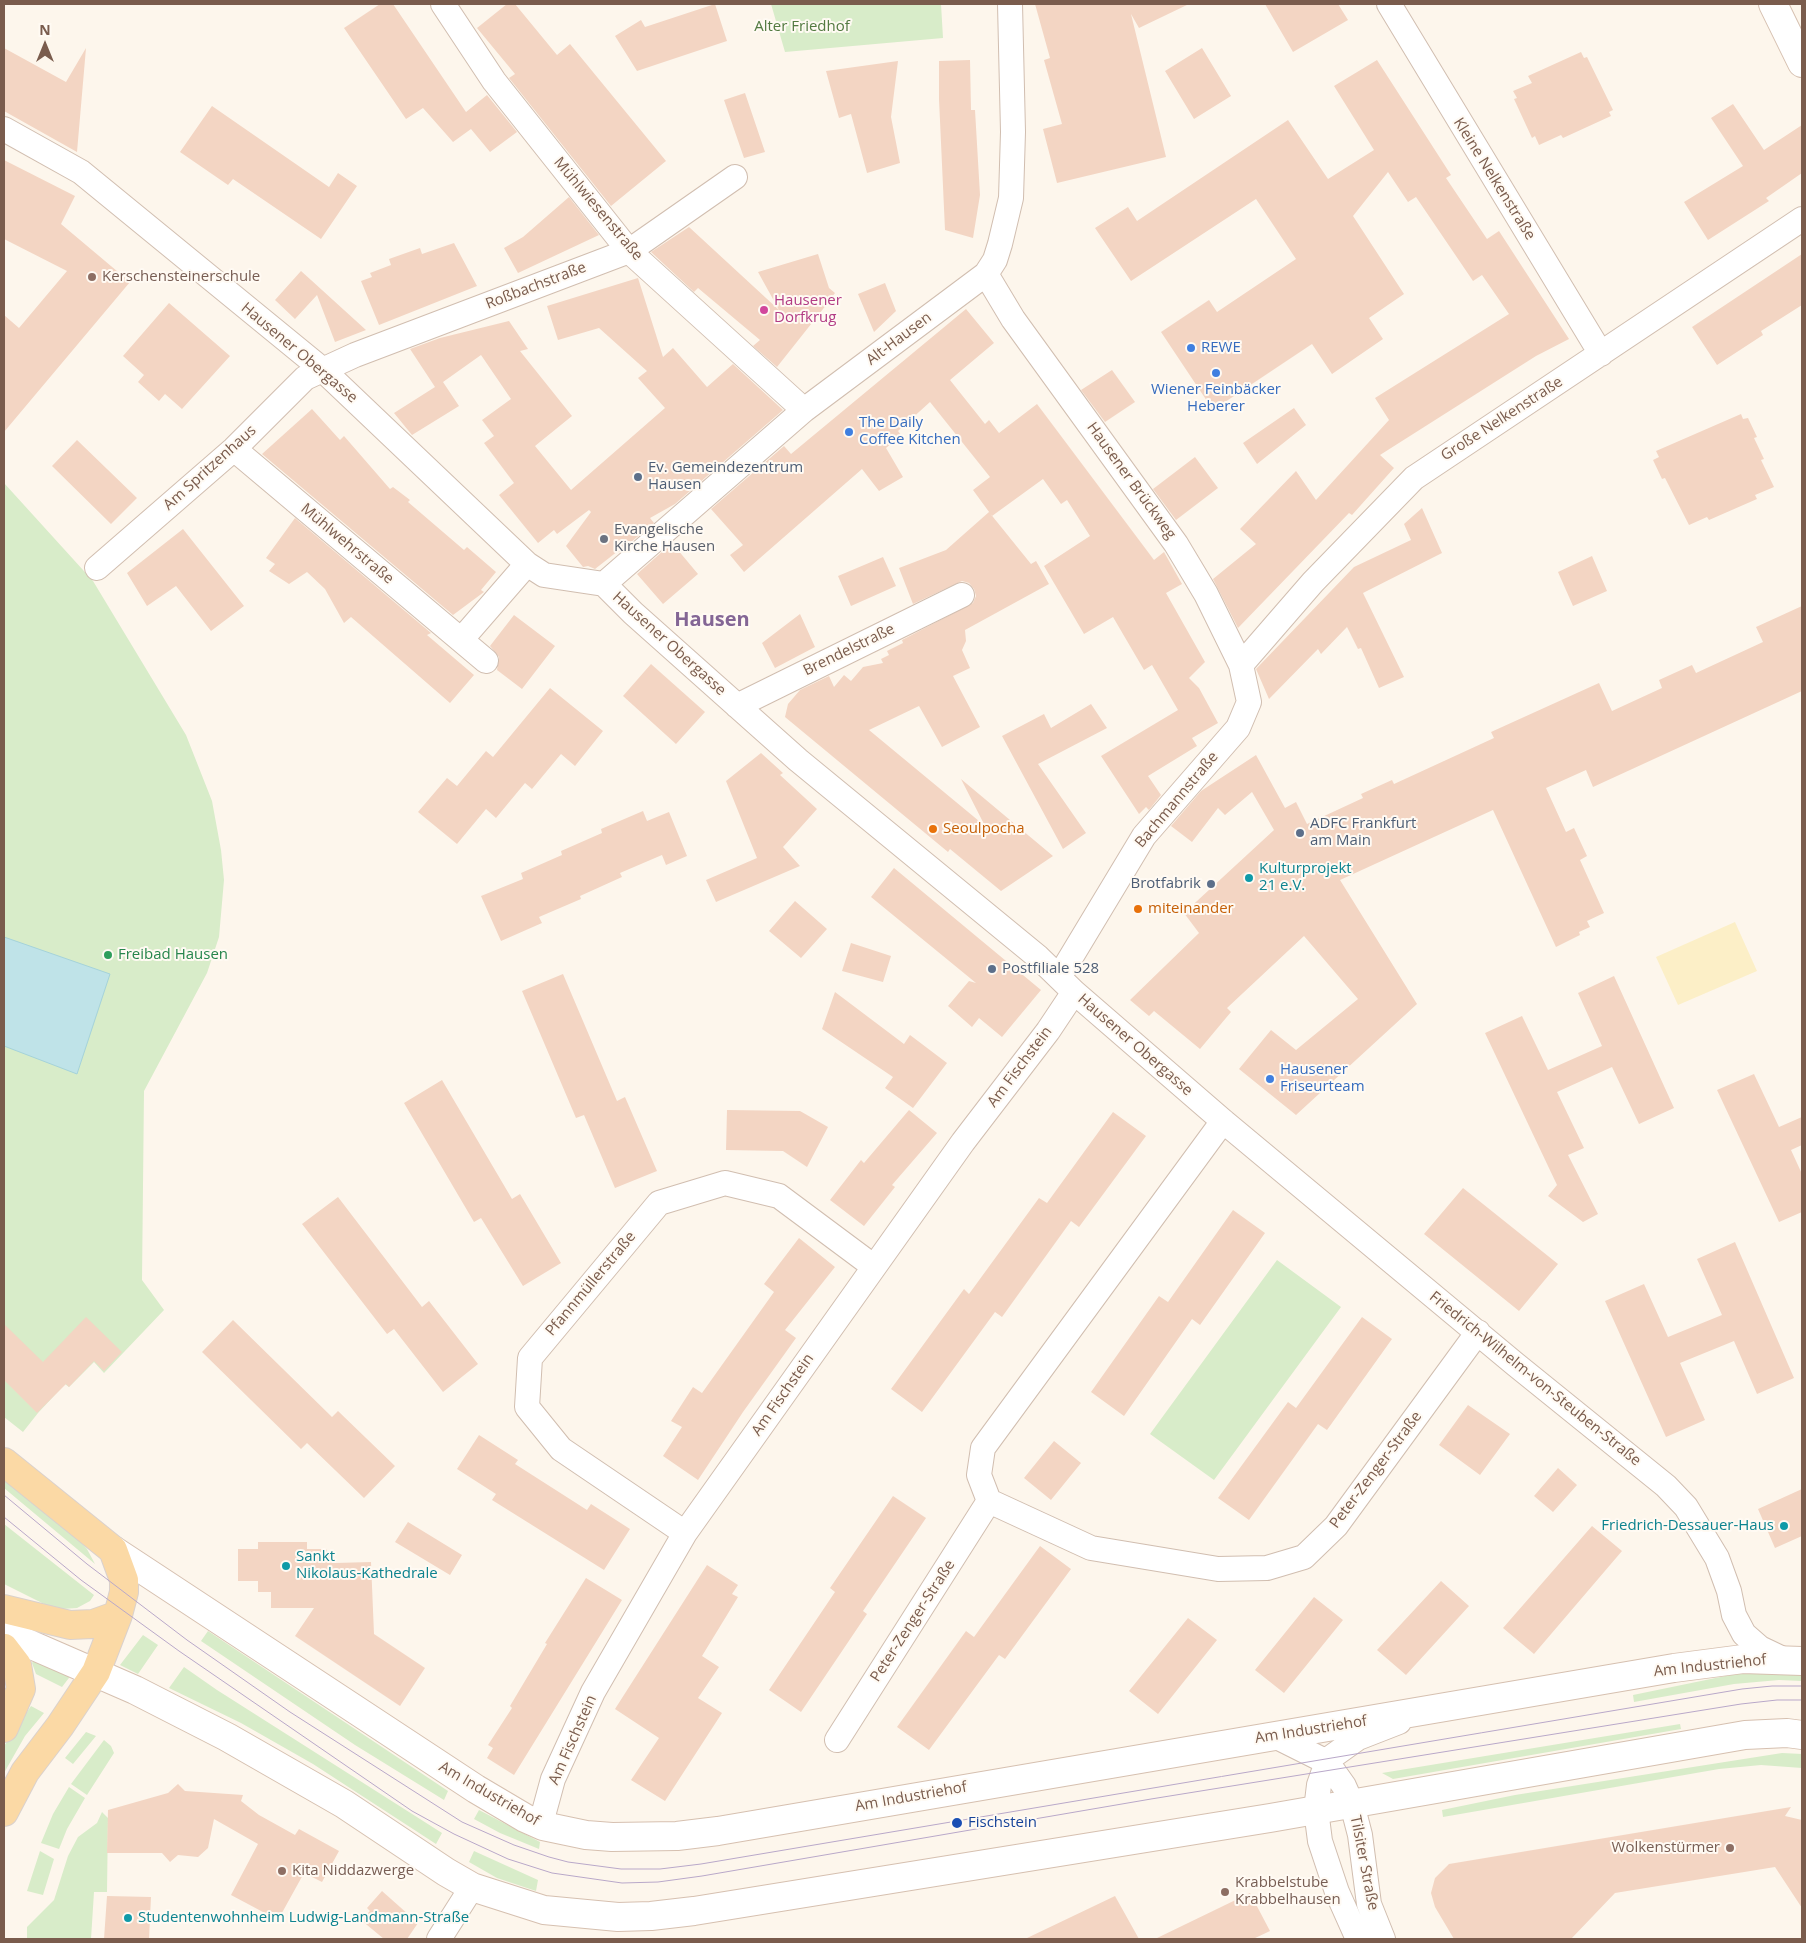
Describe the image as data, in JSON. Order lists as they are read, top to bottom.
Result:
{
  "streets": {
    "main road": ["Am Industriehof"],
    "street": [
      "Kleine Nelkenstraße",
      "Mühlwiesenstraße",
      "Roßbachstraße",
      "Alt-Hausen",
      "Hausener Obergasse",
      "Große Nelkenstraße",
      "Am Spritzenhaus",
      "Hausener Brückweg",
      "Mühlwehrstraße",
      "Brendelstraße",
      "Bachmannstraße",
      "Am Fischstein",
      "Pfannmüllerstraße",
      "Friedrich-Wilhelm-von-Steuben-Straße",
      "Peter-Zenger-Straße",
      "Tilsiter Straße"
    ]
  },
  "crossings": [
    ["Kleine Nelkenstraße", "Große Nelkenstraße"],
    ["Mühlwiesenstraße", "Roßbachstraße"],
    ["Mühlwiesenstraße", "Alt-Hausen"],
    ["Roßbachstraße", "Hausener Obergasse"],
    ["Roßbachstraße", "Am Spritzenhaus"],
    ["Alt-Hausen", "Hausener Obergasse"],
    ["Alt-Hausen", "Hausener Brückweg"],
    ["Hausener Obergasse", "Am Spritzenhaus"],
    ["Hausener Obergasse", "Brendelstraße"],
    ["Hausener Obergasse", "Bachmannstraße"],
    ["Hausener Obergasse", "Am Fischstein"],
    ["Hausener Obergasse", "Friedrich-Wilhelm-von-Steuben-Straße"],
    ["Große Nelkenstraße", "Hausener Brückweg"],
    ["Am Spritzenhaus", "Mühlwehrstraße"],
    ["Hausener Brückweg", "Bachmannstraße"],
    ["Bachmannstraße", "Am Fischstein"],
    ["Am Fischstein", "Pfannmüllerstraße"],
    ["Am Fischstein", "Am Industriehof"],
    ["Friedrich-Wilhelm-von-Steuben-Straße", "Peter-Zenger-Straße"],
    ["Friedrich-Wilhelm-von-Steuben-Straße", "Am Industriehof"]
  ],
  "districts": ["Hausen"],
  "parks": ["Alter Friedhof"],
  "places": [
    "Kerschensteinerschule",
    "Hausener Dorfkrug",
    "REWE",
    "Wiener Feinbäcker Heberer",
    "The Daily Coffee Kitchen",
    "Ev. Gemeindezentrum Hausen",
    "Evangelische Kirche Hausen",
    "Seoulpocha",
    "ADFC Frankfurt am Main",
    "Kulturprojekt 21 e.V.",
    "Brotfabrik",
    "miteinander",
    "Freibad Hausen",
    "Postfiliale 528",
    "Hausener Friseurteam",
    "Friedrich-Dessauer-Haus",
    "Sankt Nikolaus-Kathedrale",
    "Fischstein",
    "Wolkenstürmer",
    "Kita Niddazwerge",
    "Krabbelstube Krabbelhausen",
    "Studentenwohnheim Ludwig-Landmann-Straße"
  ],
  "north": "top"
}
